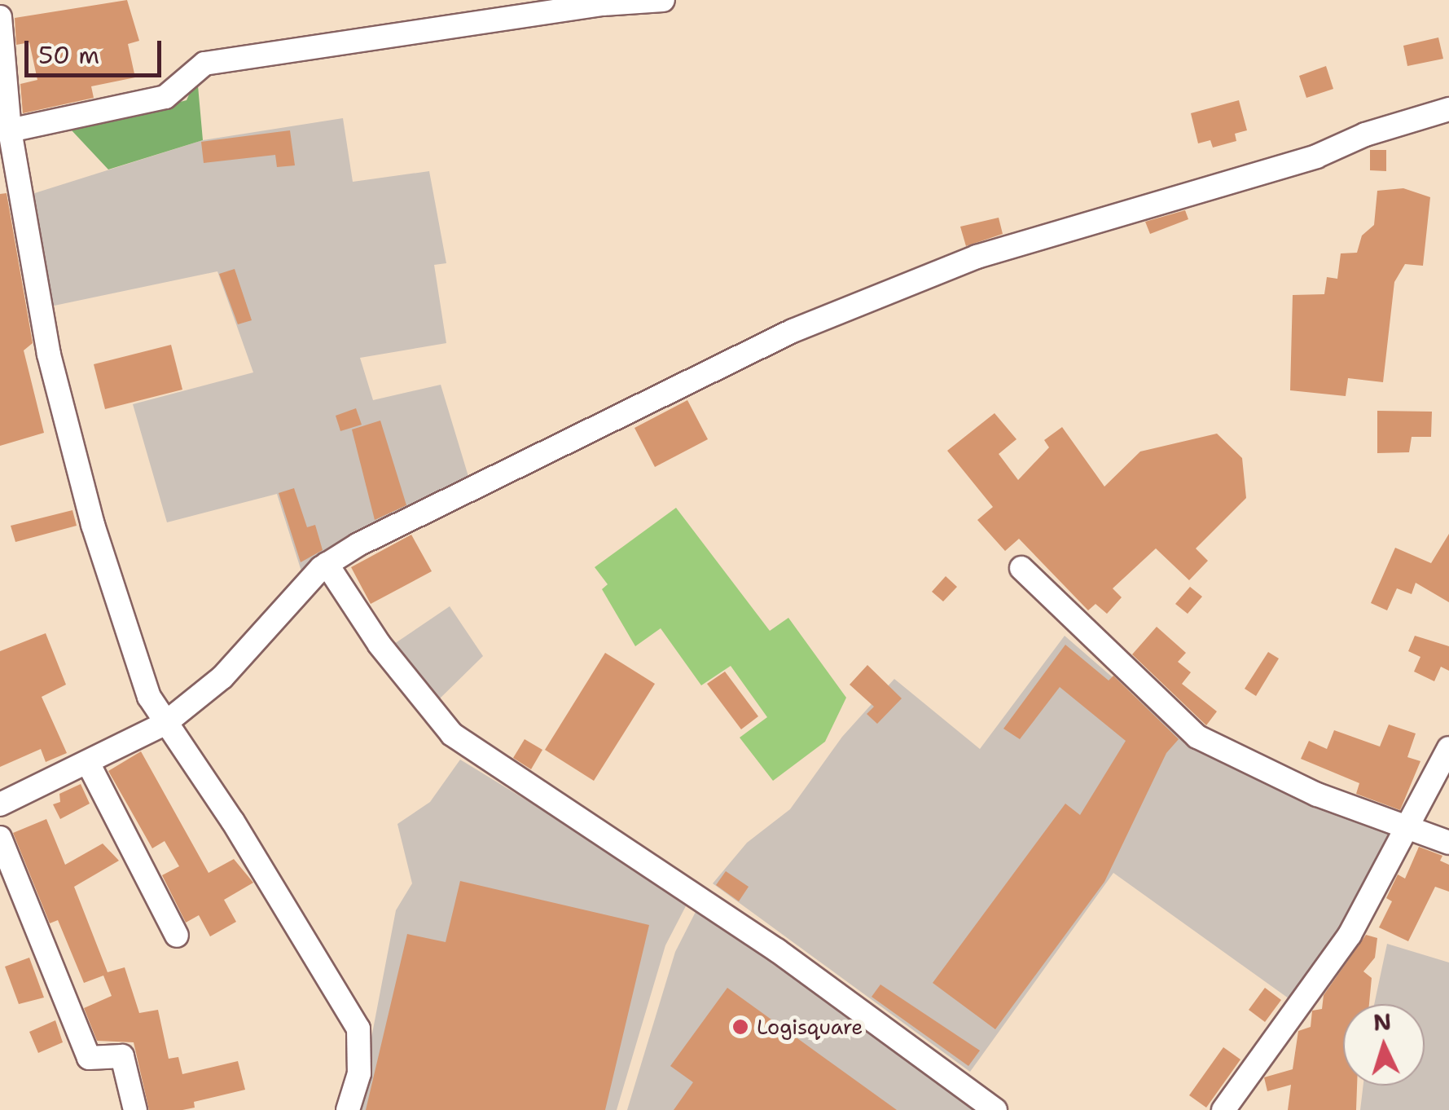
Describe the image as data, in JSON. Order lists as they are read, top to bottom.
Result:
{
  "places": ["Logisquare"],
  "scale_bar": "50 m",
  "north": "top"
}
